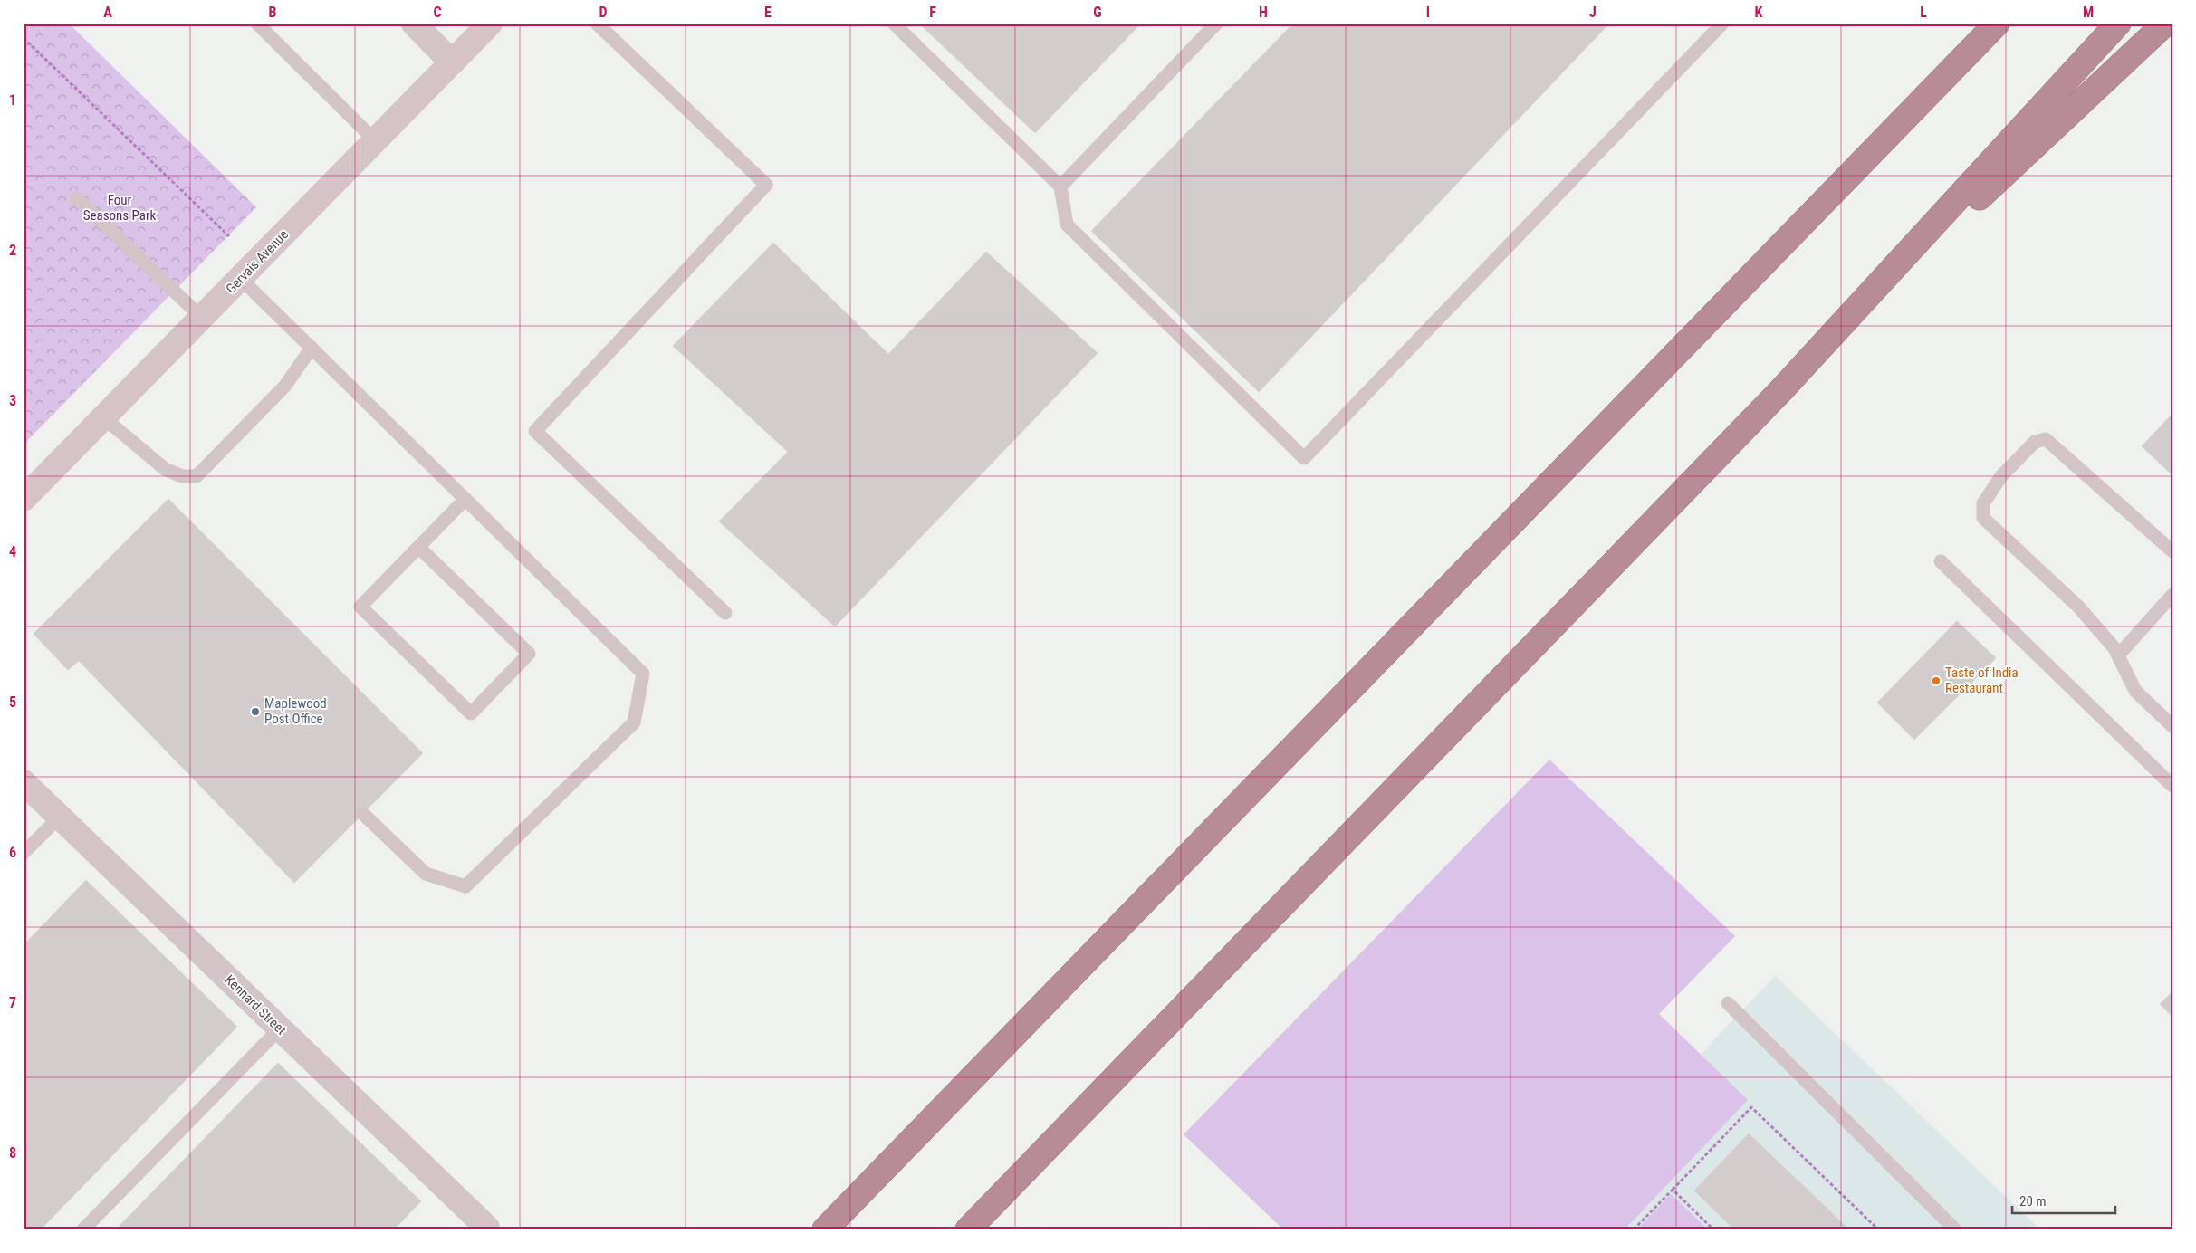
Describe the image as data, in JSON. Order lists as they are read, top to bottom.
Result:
{
  "streets": {
    "street": ["Gervais Avenue", "Kennard Street"]
  },
  "parks": ["Four Seasons Park"],
  "places": ["Taste of India Restaurant", "Maplewood Post Office"],
  "scale_bar": "20 m",
  "grid": {
    "columns": [
      "A",
      "B",
      "C",
      "D",
      "E",
      "F",
      "G",
      "H",
      "I",
      "J",
      "K",
      "L",
      "M"
    ],
    "rows": [
      "1",
      "2",
      "3",
      "4",
      "5",
      "6",
      "7",
      "8"
    ]
  }
}
